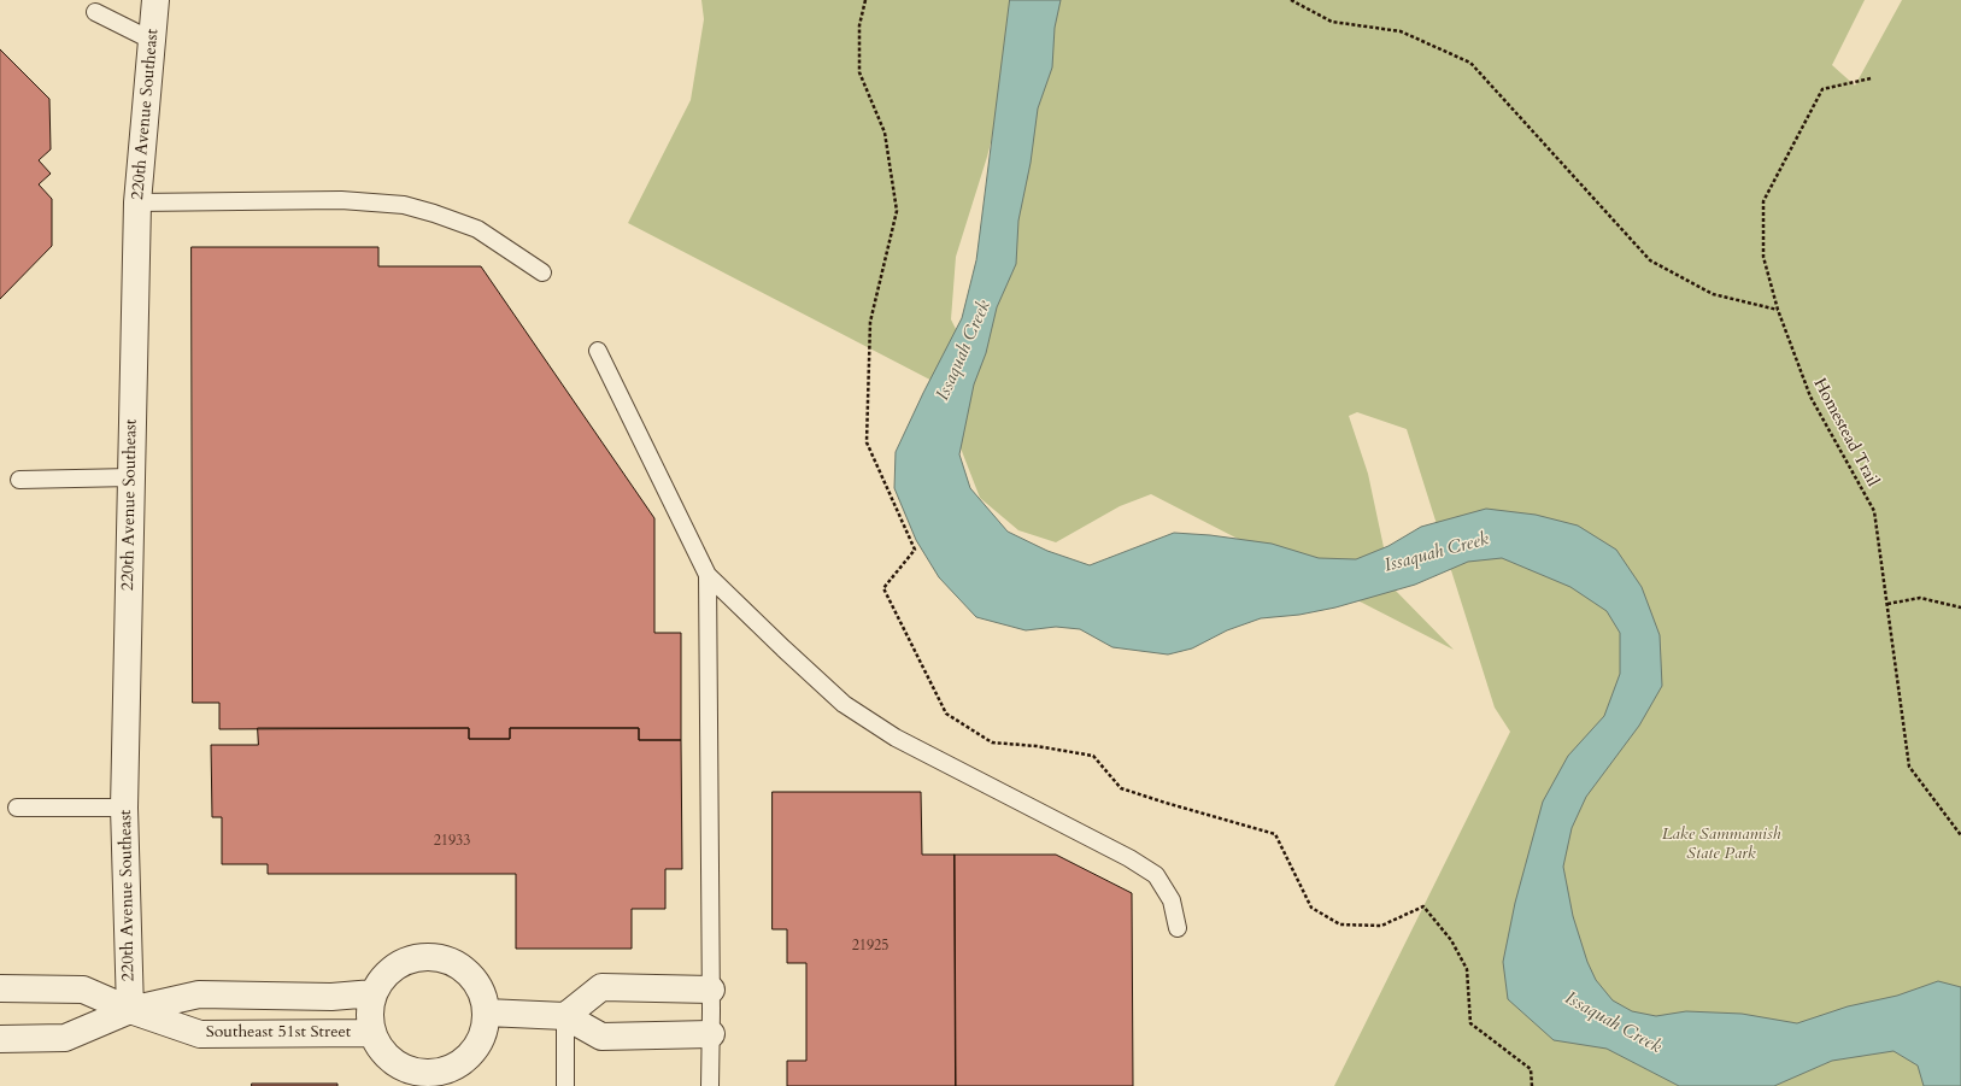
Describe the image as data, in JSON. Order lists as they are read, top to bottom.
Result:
{
  "streets": {
    "street": ["220th Avenue Southeast", "Southeast 51st Street"],
    "path": ["Homestead Trail"]
  },
  "crossings": [
    ["220th Avenue Southeast", "Southeast 51st Street"]
  ],
  "water": ["Issaquah Creek"],
  "parks": ["Lake Sammamish State Park"],
  "house_numbers": ["21933", "21925"]
}
